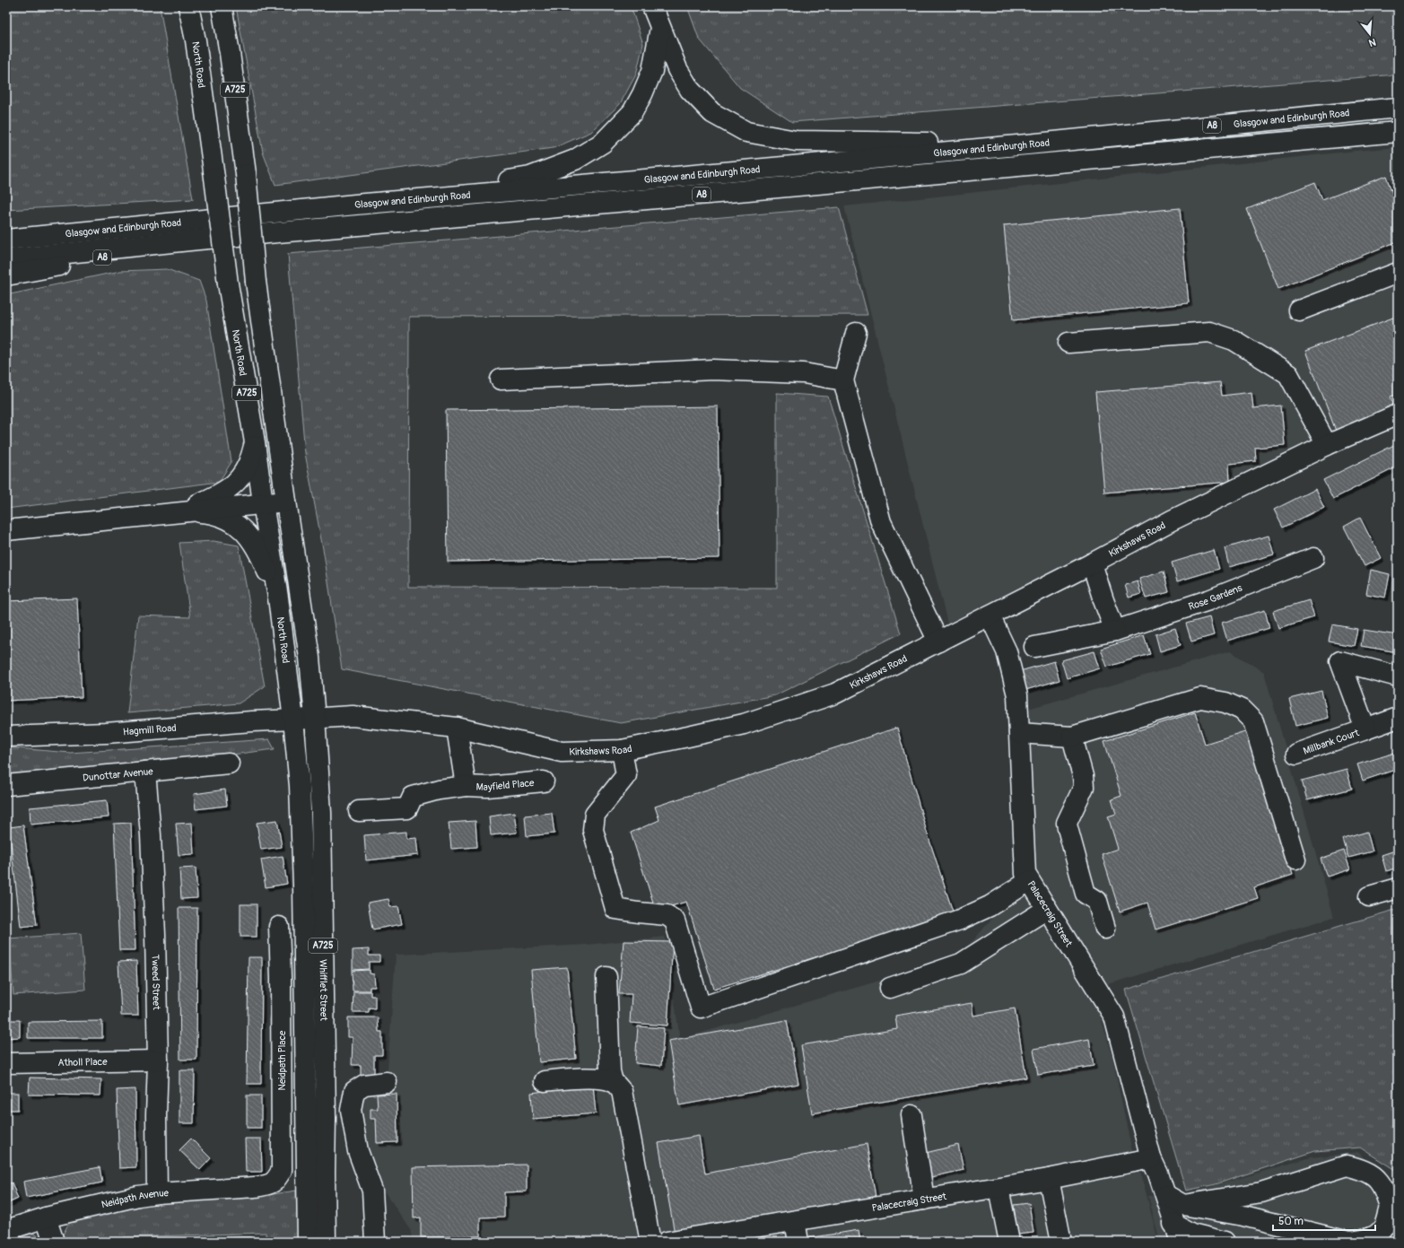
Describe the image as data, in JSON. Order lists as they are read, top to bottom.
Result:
{
  "streets": {
    "main road": [
      "North Road",
      "A725",
      "Glasgow and Edinburgh Road",
      "A8",
      "Kirkshaws Road",
      "Rose Gardens",
      "Hagmill Road",
      "Millbank Court",
      "Dunottar Avenue",
      "Mayfield Place",
      "Palacecraig Street",
      "Tweed Street",
      "Whifflet Street",
      "Neidpath Place",
      "Atholl Place",
      "Neidpath Avenue"
    ]
  },
  "crossings": [
    ["North Road", "A725"],
    ["North Road", "Hagmill Road"],
    ["North Road", "Whifflet Street"],
    ["A725", "Kirkshaws Road"],
    ["A725", "Hagmill Road"],
    ["A725", "Whifflet Street"],
    ["Glasgow and Edinburgh Road", "A8"],
    ["Kirkshaws Road", "Hagmill Road"],
    ["Kirkshaws Road", "Mayfield Place"],
    ["Kirkshaws Road", "Palacecraig Street"],
    ["Kirkshaws Road", "Whifflet Street"],
    ["Hagmill Road", "Whifflet Street"],
    ["Dunottar Avenue", "Tweed Street"],
    ["Tweed Street", "Atholl Place"],
    ["Tweed Street", "Neidpath Avenue"],
    ["Neidpath Place", "Neidpath Avenue"]
  ],
  "scale_bar": "50 m",
  "north": "bottom"
}
